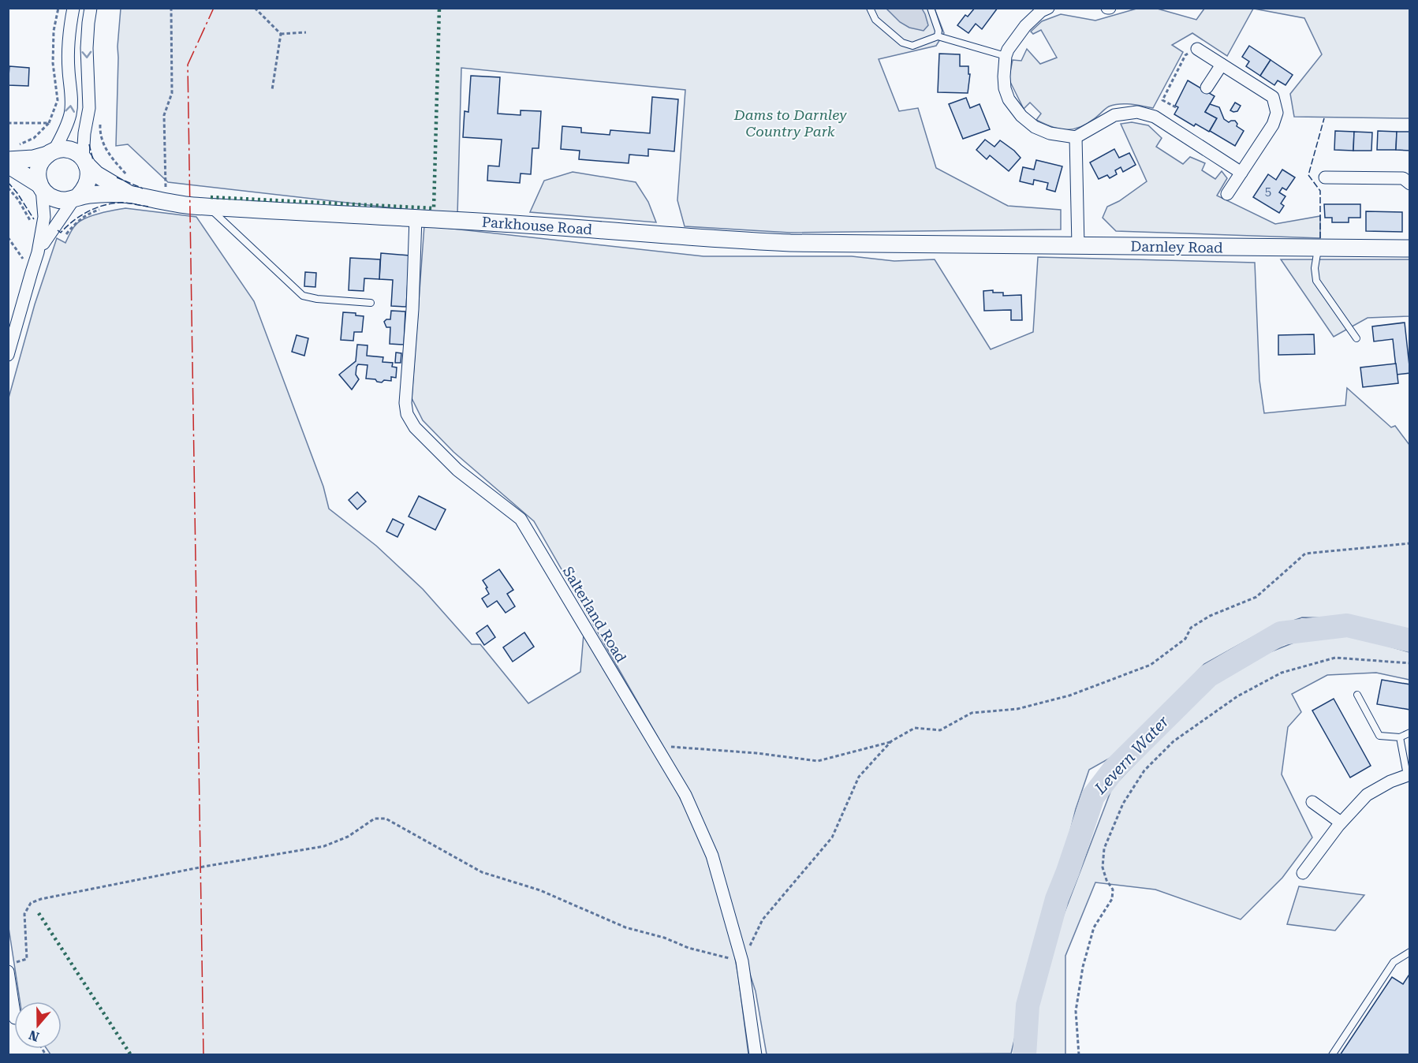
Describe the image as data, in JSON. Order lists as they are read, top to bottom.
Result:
{
  "streets": {
    "main road": ["Parkhouse Road", "Darnley Road"],
    "street": ["Salterland Road"]
  },
  "crossings": [
    ["Parkhouse Road", "Darnley Road"],
    ["Parkhouse Road", "Salterland Road"]
  ],
  "water": ["Levern Water"],
  "parks": ["Dams to Darnley Country Park"],
  "house_numbers": ["5"],
  "north": "bottom"
}
